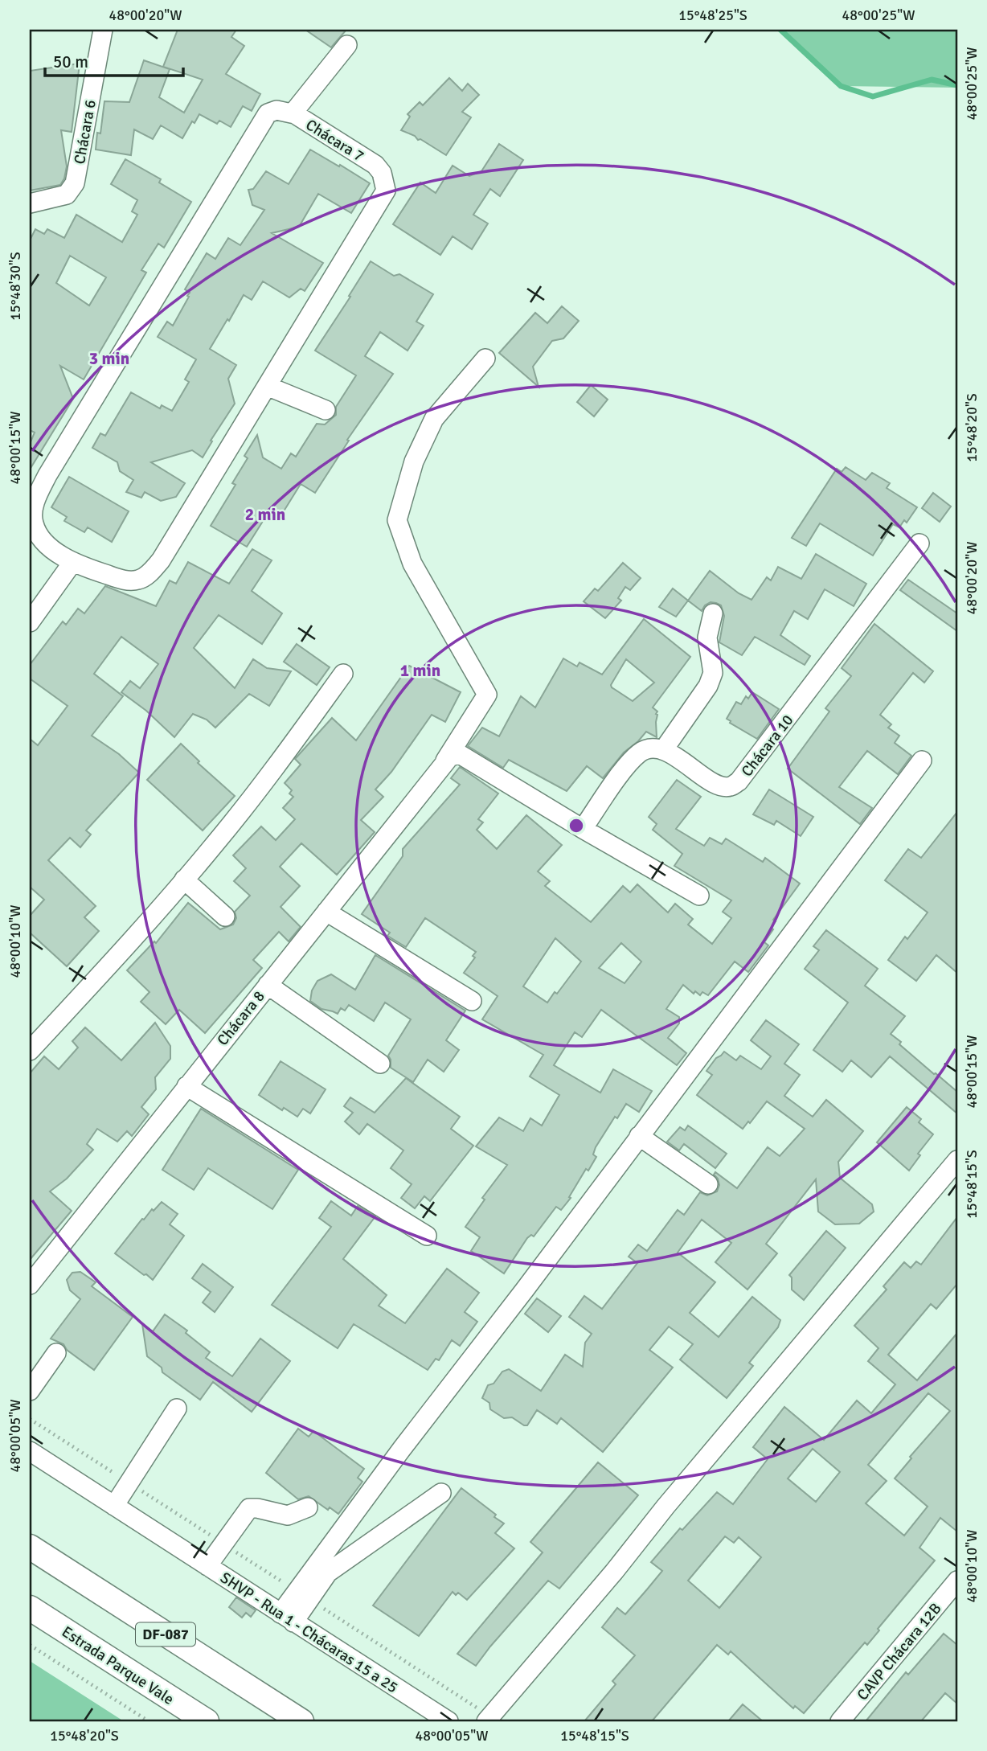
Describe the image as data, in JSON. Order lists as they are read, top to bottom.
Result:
{
  "streets": {
    "main road": ["DF-087", "Estrada Parque Vale"],
    "street": [
      "Chácara 6",
      "Chácara 7",
      "Chácara 10",
      "Chácara 8",
      "SHVP - Rua 1 - Chácaras 15 a 25",
      "CAVP Chácara 12B"
    ]
  },
  "scale_bar": "50 m",
  "coordinates": [
    "48°00'20\"W",
    "15°48'25\"S",
    "48°00'25\"W",
    "15°48'30\"S",
    "15°48'20\"S",
    "48°00'15\"W",
    "48°00'10\"W",
    "15°48'15\"S",
    "48°00'05\"W"
  ],
  "rings": ["3 min", "2 min", "1 min"]
}
